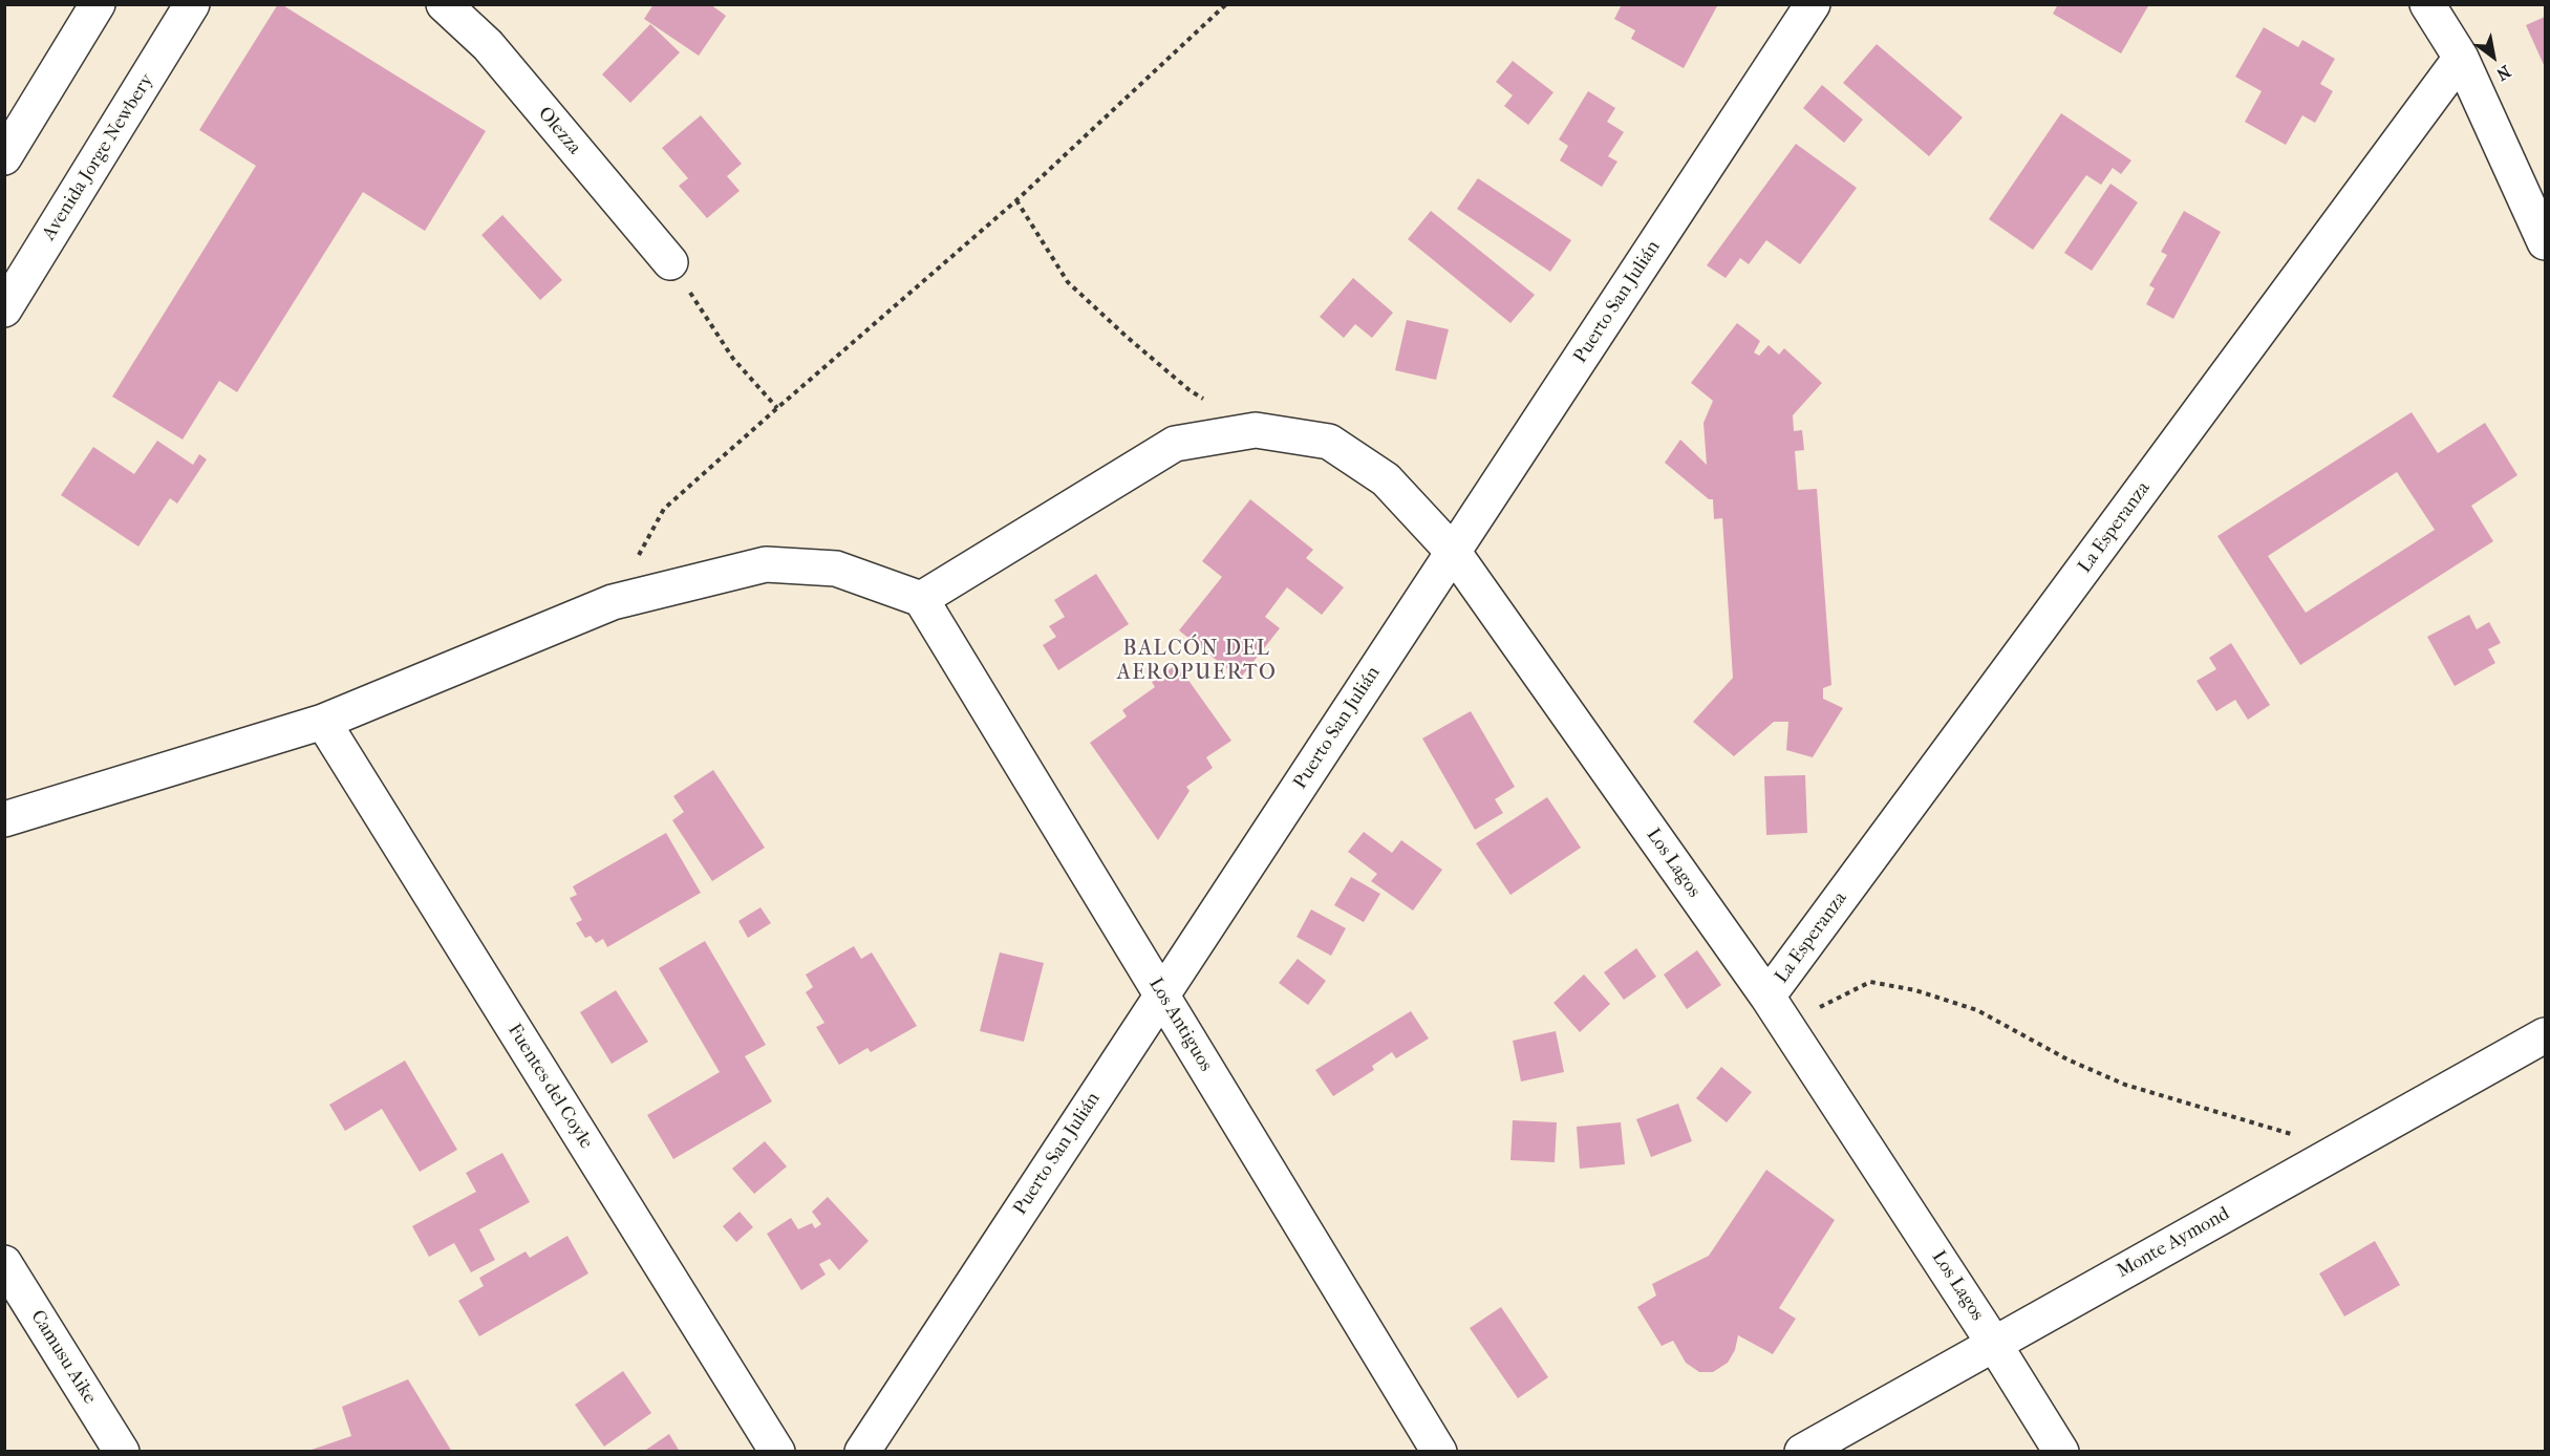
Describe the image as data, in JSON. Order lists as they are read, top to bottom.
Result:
{
  "streets": {
    "street": [
      "Olezza",
      "Avenida Jorge Newbery",
      "Puerto San Julián",
      "La Esperanza",
      "Los Lagos",
      "Los Antiguos",
      "Fuentes del Coyle",
      "Monte Aymond",
      "Camusu Aike"
    ]
  },
  "crossings": [
    ["Puerto San Julián", "Los Lagos"],
    ["Puerto San Julián", "Los Antiguos"],
    ["La Esperanza", "Los Lagos"],
    ["Los Lagos", "Los Antiguos"],
    ["Los Lagos", "Monte Aymond"]
  ],
  "districts": ["BALCÓN DEL AEROPUERTO"],
  "north": "bottom right"
}
